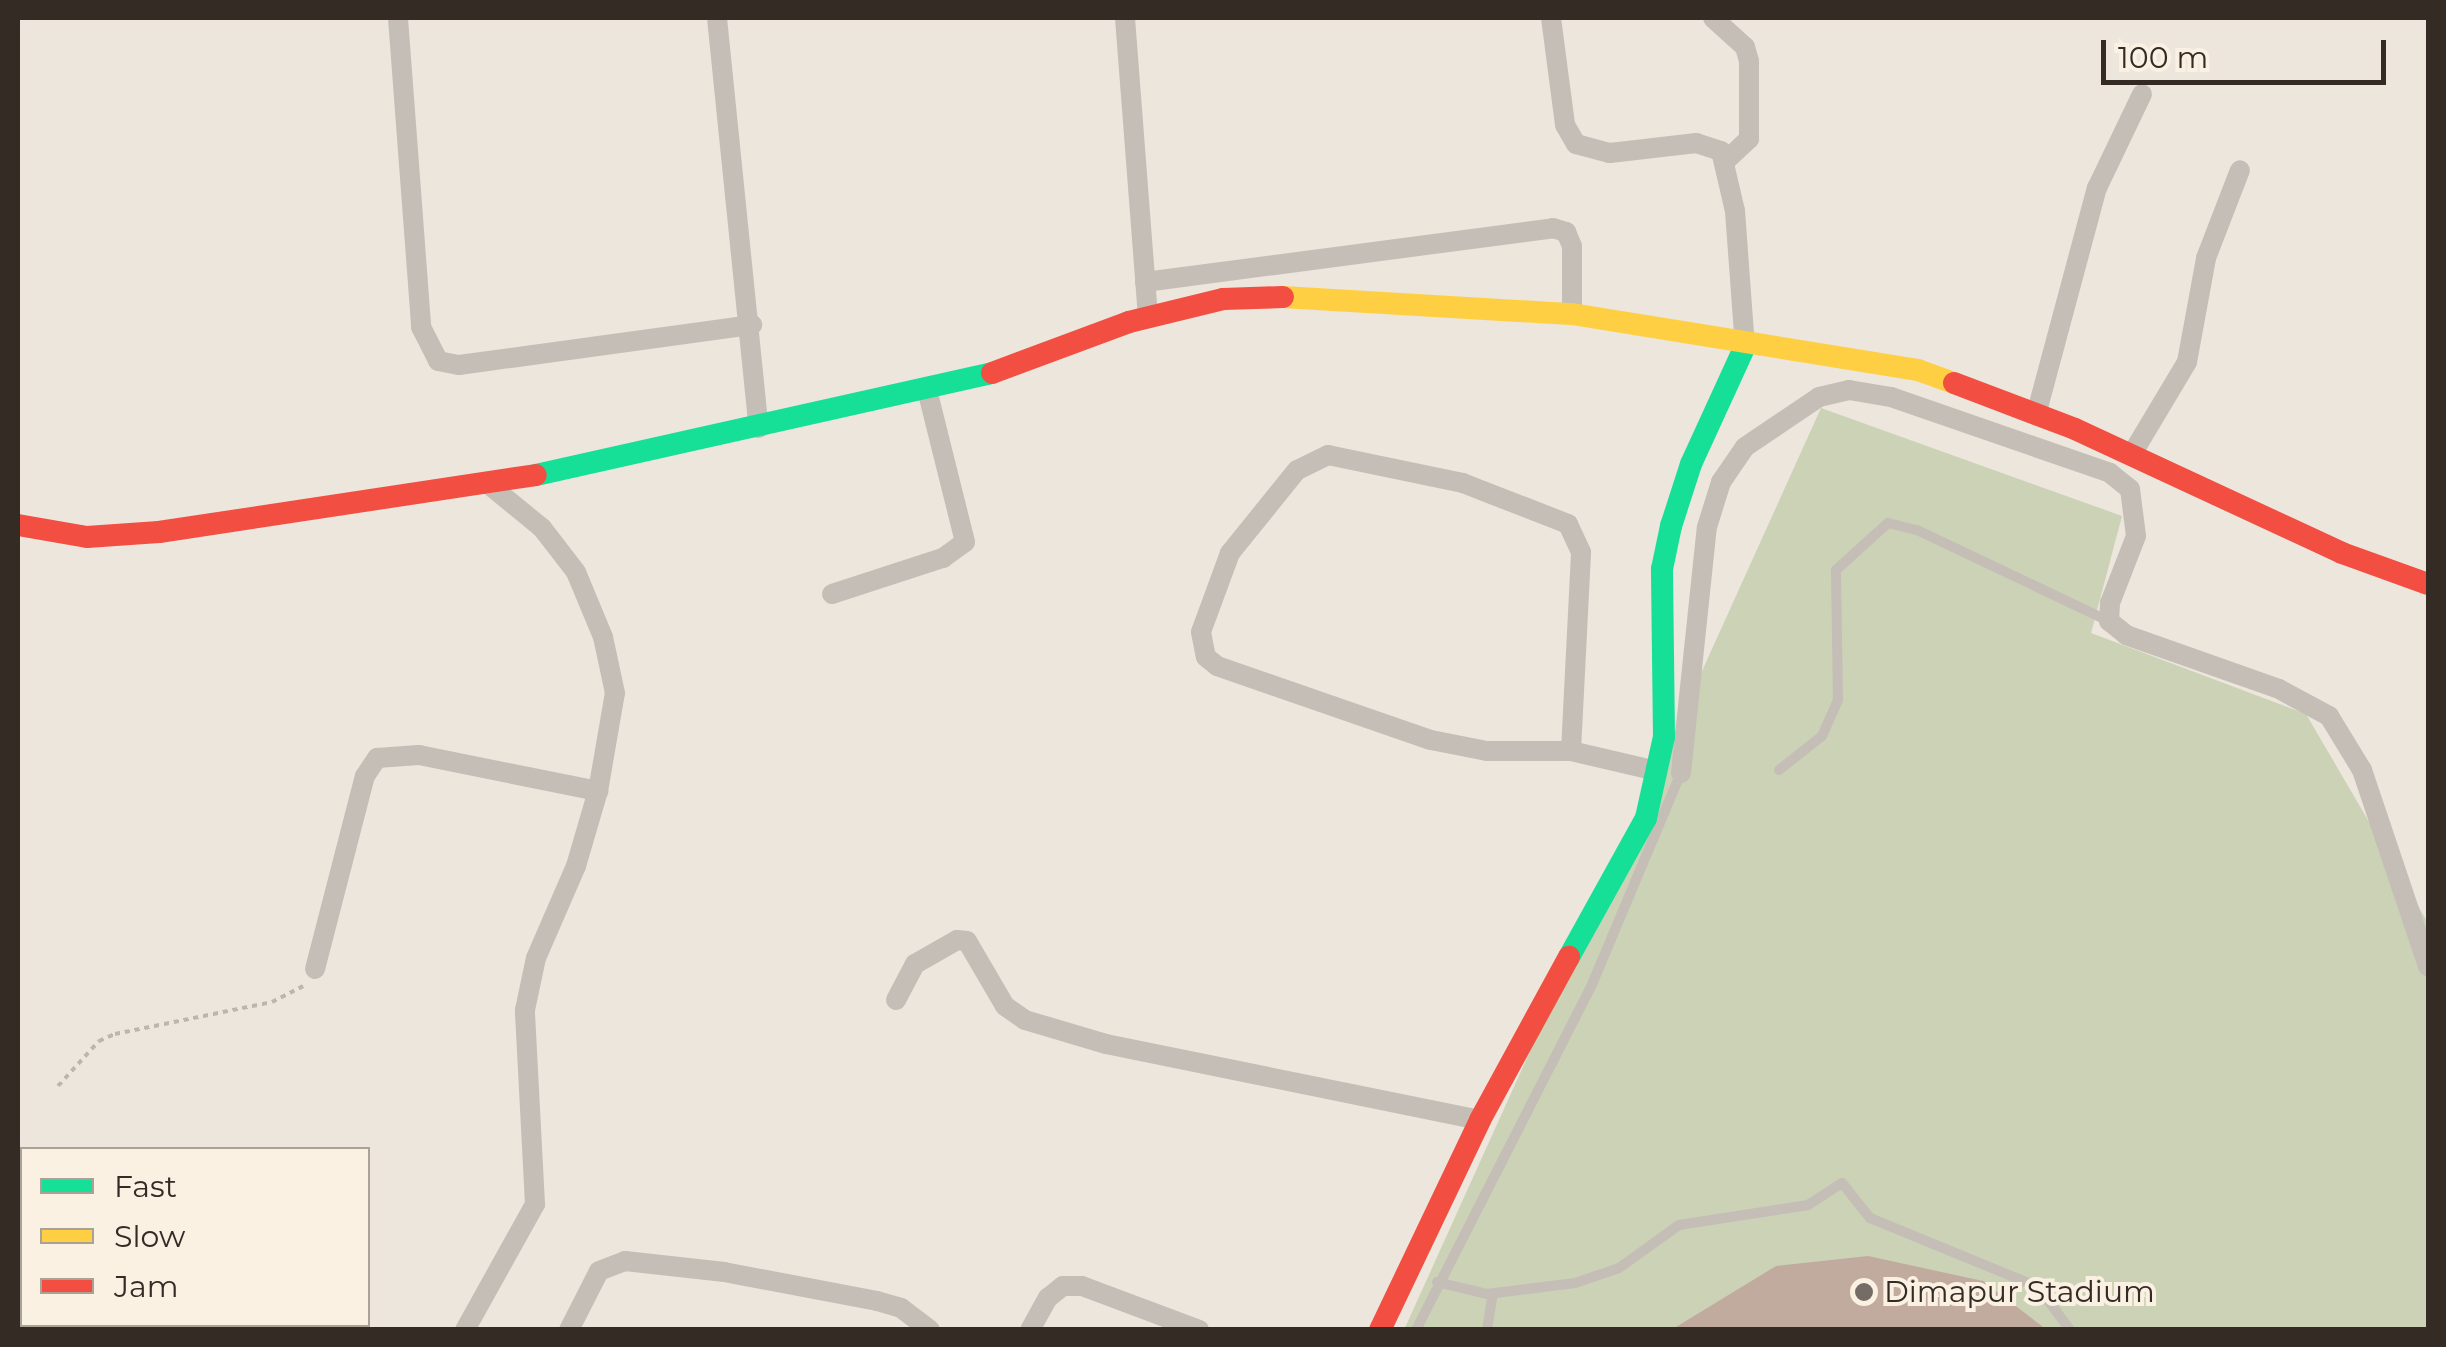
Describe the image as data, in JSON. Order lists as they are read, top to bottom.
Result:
{
  "places": ["Dimapur Stadium"],
  "legend": ["Fast", "Slow", "Jam"],
  "scale_bar": "100 m"
}
